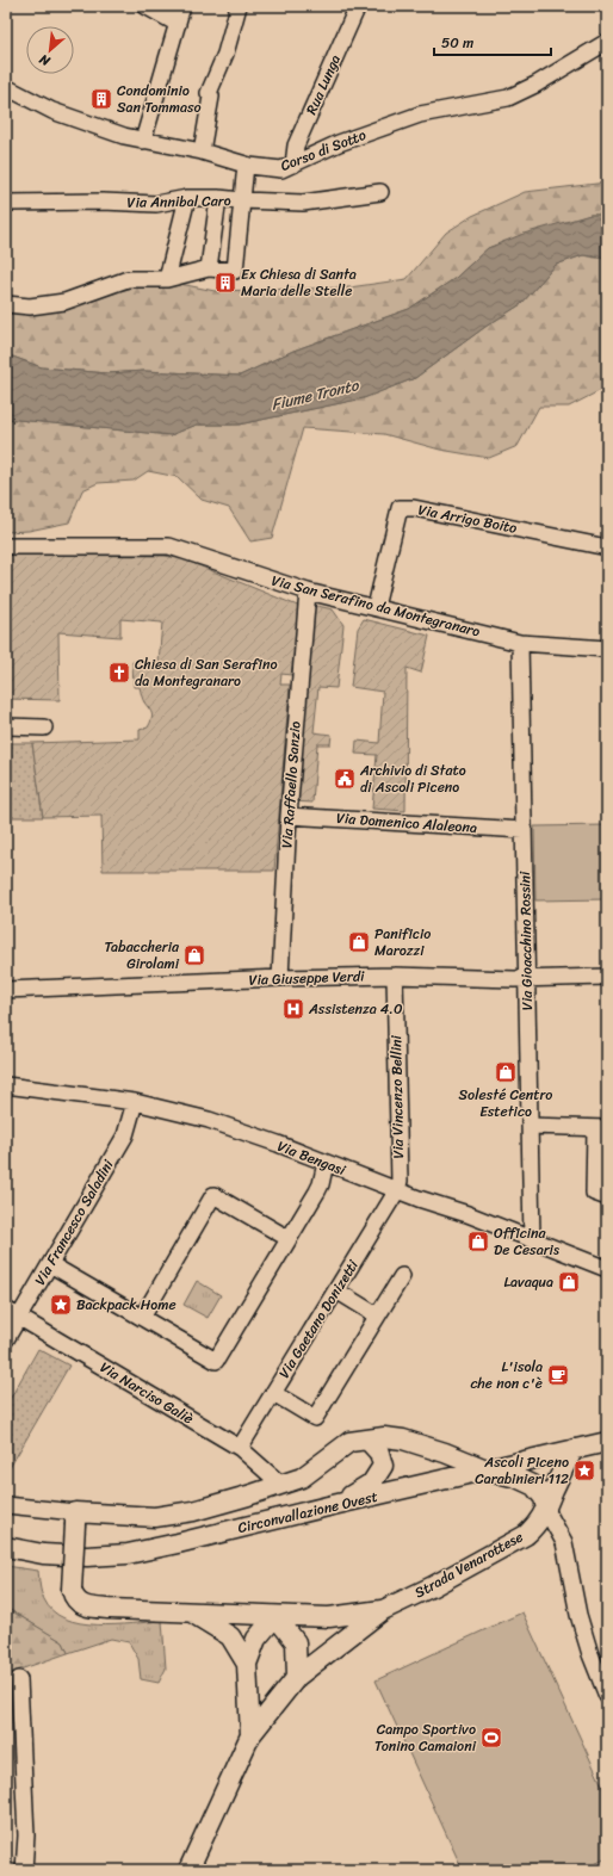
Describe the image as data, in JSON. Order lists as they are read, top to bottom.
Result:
{
  "streets": {
    "main road": ["Circonvallazione Ovest", "Strada Venarottese"],
    "street": [
      "Rua Lunga",
      "Corso di Sotto",
      "Via Annibal Caro",
      "Via Arrigo Boito",
      "Via San Serafino da Montegranaro",
      "Via Raffaello Sanzio",
      "Via Domenico Alaleona",
      "Via Gioacchino Rossini",
      "Via Giuseppe Verdi",
      "Via Vincenzo Bellini",
      "Via Bengasi",
      "Via Francesco Saladini",
      "Via Gaetano Donizetti",
      "Via Narciso Galiè"
    ]
  },
  "crossings": [
    ["Rua Lunga", "Corso di Sotto"],
    ["Via Arrigo Boito", "Via San Serafino da Montegranaro"],
    ["Via San Serafino da Montegranaro", "Via Raffaello Sanzio"],
    ["Via San Serafino da Montegranaro", "Via Gioacchino Rossini"],
    ["Via Raffaello Sanzio", "Via Domenico Alaleona"],
    ["Via Raffaello Sanzio", "Via Giuseppe Verdi"],
    ["Via Domenico Alaleona", "Via Gioacchino Rossini"],
    ["Via Gioacchino Rossini", "Via Giuseppe Verdi"],
    ["Via Gioacchino Rossini", "Via Bengasi"],
    ["Via Giuseppe Verdi", "Via Vincenzo Bellini"],
    ["Via Vincenzo Bellini", "Via Bengasi"],
    ["Via Vincenzo Bellini", "Via Gaetano Donizetti"],
    ["Via Bengasi", "Via Francesco Saladini"],
    ["Via Bengasi", "Via Gaetano Donizetti"],
    ["Via Francesco Saladini", "Via Narciso Galiè"],
    ["Via Gaetano Donizetti", "Via Narciso Galiè"],
    ["Circonvallazione Ovest", "Strada Venarottese"]
  ],
  "water": ["Fiume Tronto"],
  "places": {
    "building": ["Condominio San Tommaso", "Ex Chiesa di Santa Maria delle Stelle"],
    "church": ["Chiesa di San Serafino da Montegranaro"],
    "public building": ["Archivio di Stato di Ascoli Piceno"],
    "shop": [
      "Panificio Marozzi",
      "Tabaccheria Girolami",
      "Solesté Centro Estetico",
      "Officina De Cesaris",
      "Lavaqua"
    ],
    "hospital": ["Assistenza 4.0"],
    "place": ["Backpack Home", "Ascoli Piceno Carabinieri 112"],
    "cafe": ["L'isola che non c'è"],
    "sports": ["Campo Sportivo Tonino Camaioni"]
  },
  "scale_bar": "50 m",
  "north": "bottom left"
}
